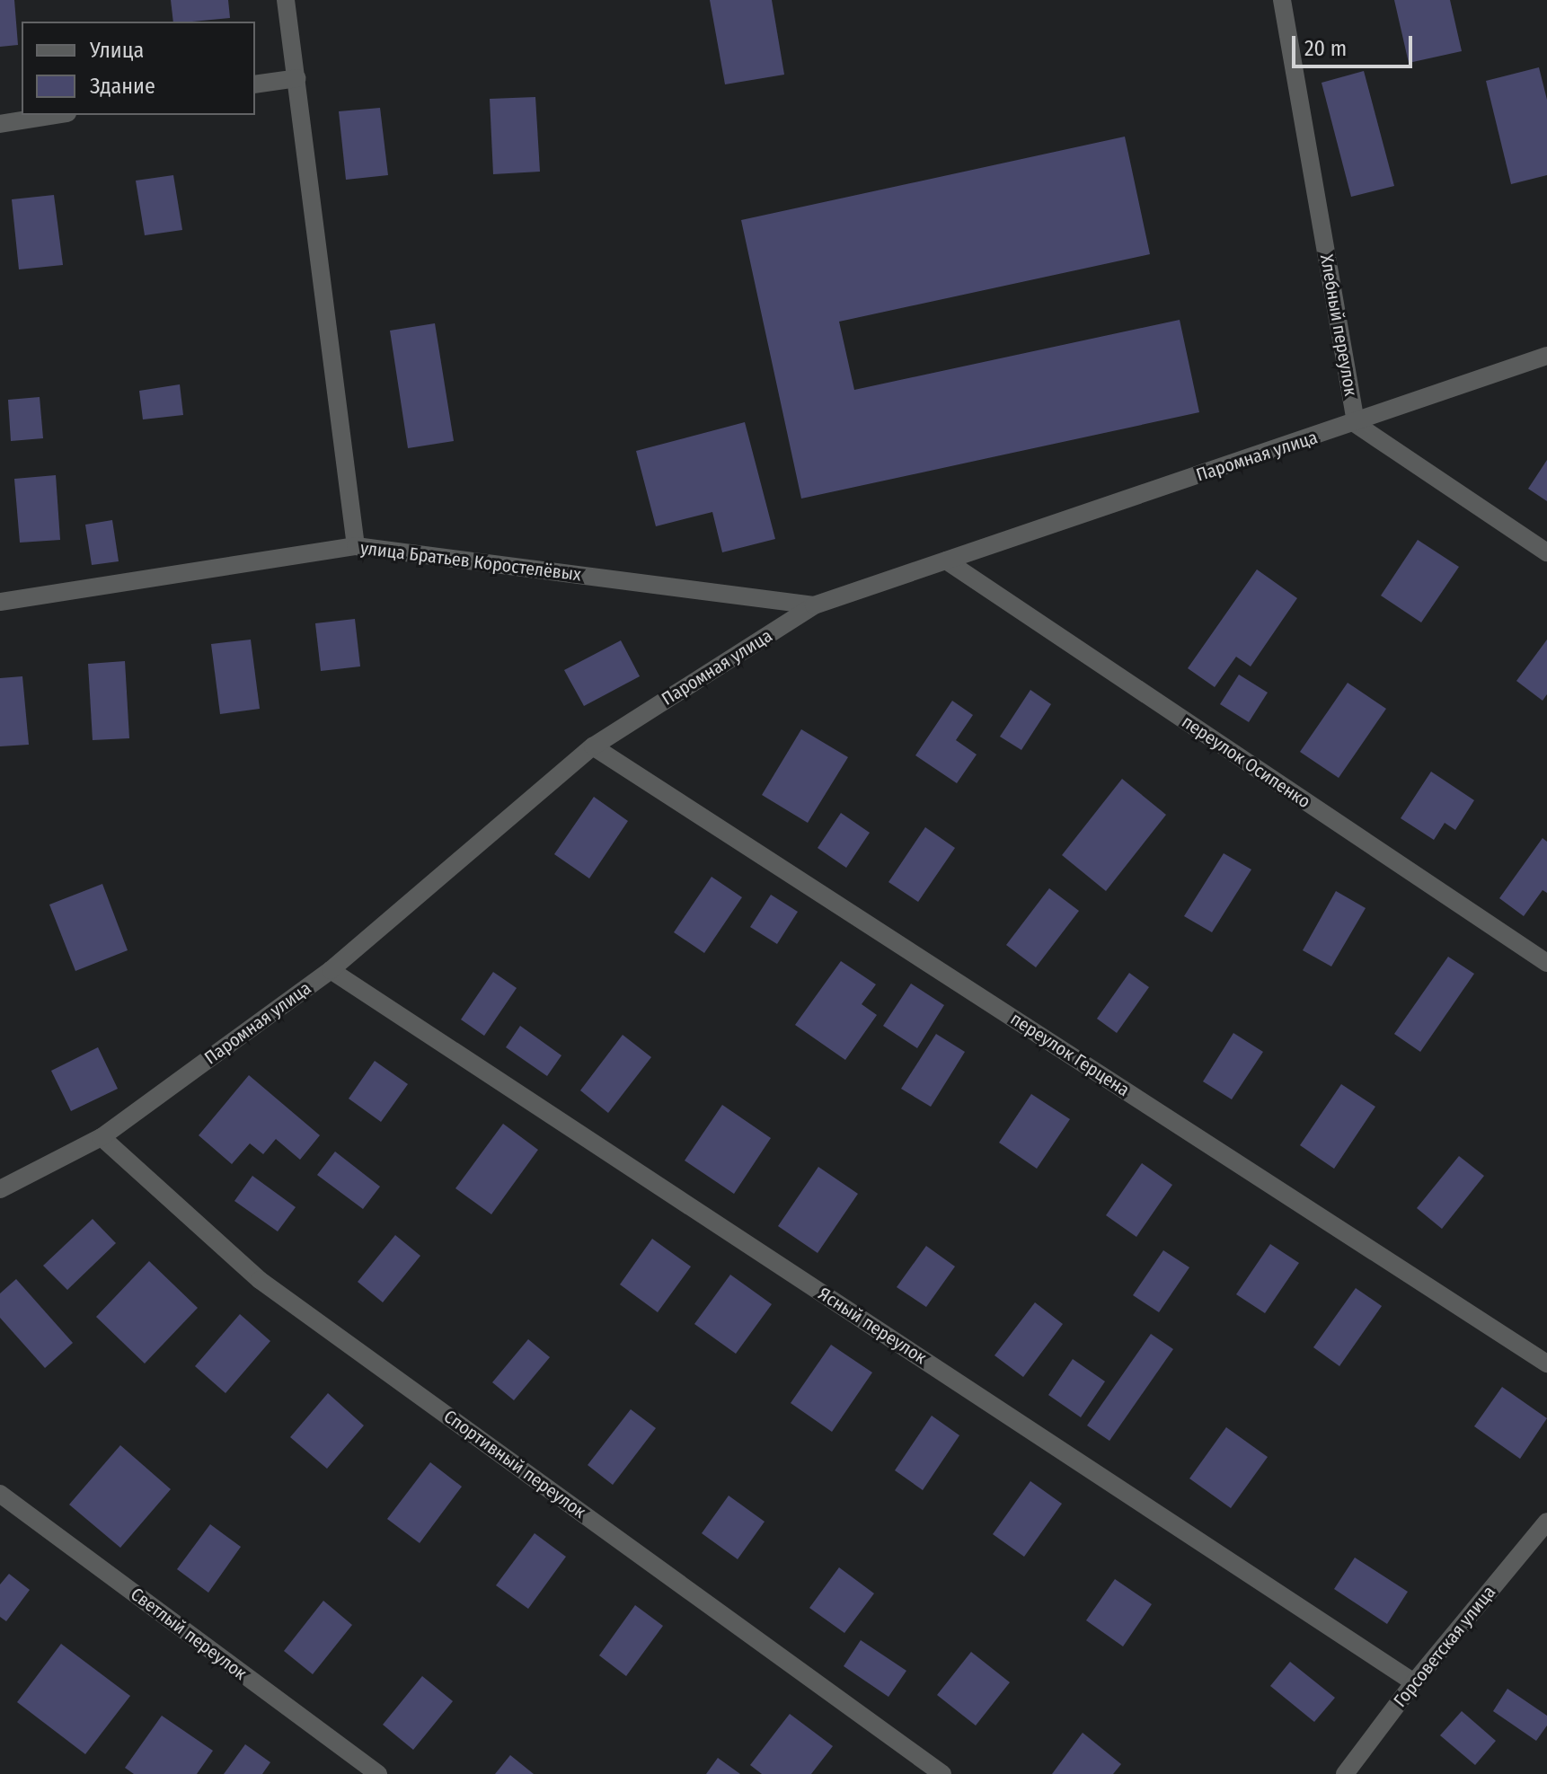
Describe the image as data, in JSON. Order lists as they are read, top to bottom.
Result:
{
  "streets": {
    "street": [
      "Хлебный переулок",
      "Паромная улица",
      "улица Братьев Коростелёвых",
      "переулок Осипенко",
      "переулок Герцена",
      "Ясный переулок",
      "Спортивный переулок",
      "Светлый переулок",
      "Горсоветская улица"
    ]
  },
  "crossings": [
    ["Хлебный переулок", "Паромная улица"],
    ["Паромная улица", "улица Братьев Коростелёвых"],
    ["Паромная улица", "переулок Осипенко"],
    ["Паромная улица", "переулок Герцена"],
    ["Паромная улица", "Ясный переулок"],
    ["Паромная улица", "Спортивный переулок"],
    ["Ясный переулок", "Горсоветская улица"]
  ],
  "legend": ["Улица", "Здание"],
  "scale_bar": "20 m"
}
